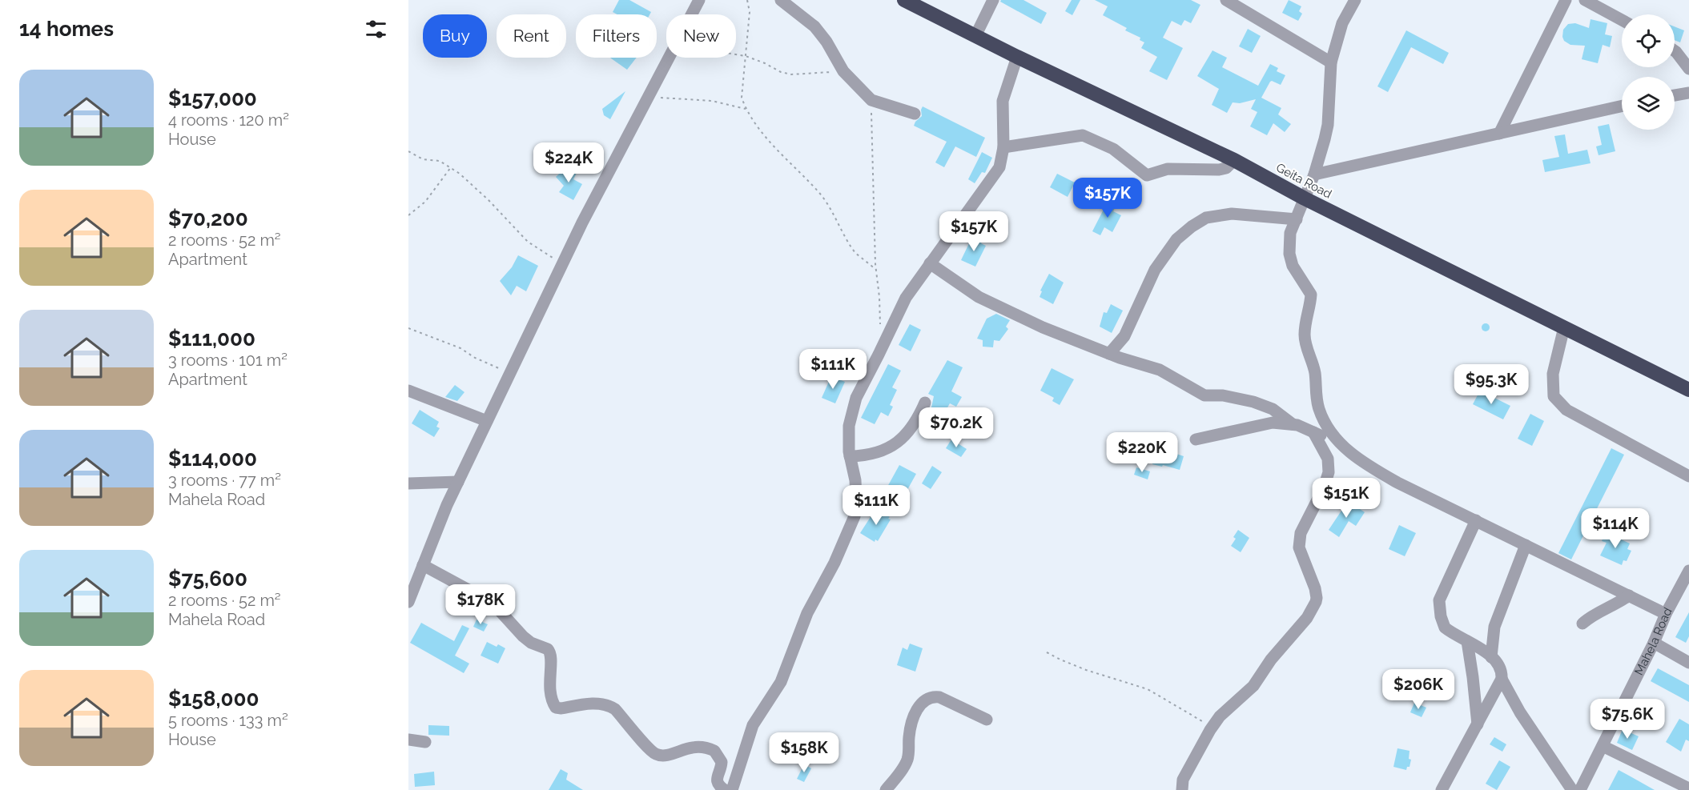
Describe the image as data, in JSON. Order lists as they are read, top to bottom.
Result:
{
  "streets": {
    "highway": ["Geita Road"],
    "street": ["Mahela Road"]
  },
  "page": {
    "heading": "14 homes",
    "chip": [
      "Buy",
      "Rent",
      "Filters",
      "New"
    ],
    "list": [
      {
        "name": "$157,000",
        "note": "4 rooms · 120 m² · House"
      },
      {
        "name": "$70,200",
        "note": "2 rooms · 52 m² · Apartment"
      },
      {
        "name": "$111,000",
        "note": "3 rooms · 101 m² · Apartment"
      },
      {
        "name": "$114,000",
        "note": "3 rooms · 77 m² · Mahela Road"
      },
      {
        "name": "$75,600",
        "note": "2 rooms · 52 m² · Mahela Road"
      },
      {
        "name": "$158,000",
        "note": "5 rooms · 133 m² · House"
      }
    ],
    "price": [
      "$224K",
      "$157K",
      "$157K",
      "$111K",
      "$95.3K",
      "$70.2K",
      "$220K",
      "$151K",
      "$111K",
      "$114K",
      "$178K",
      "$206K",
      "$75.6K",
      "$158K"
    ]
  }
}
